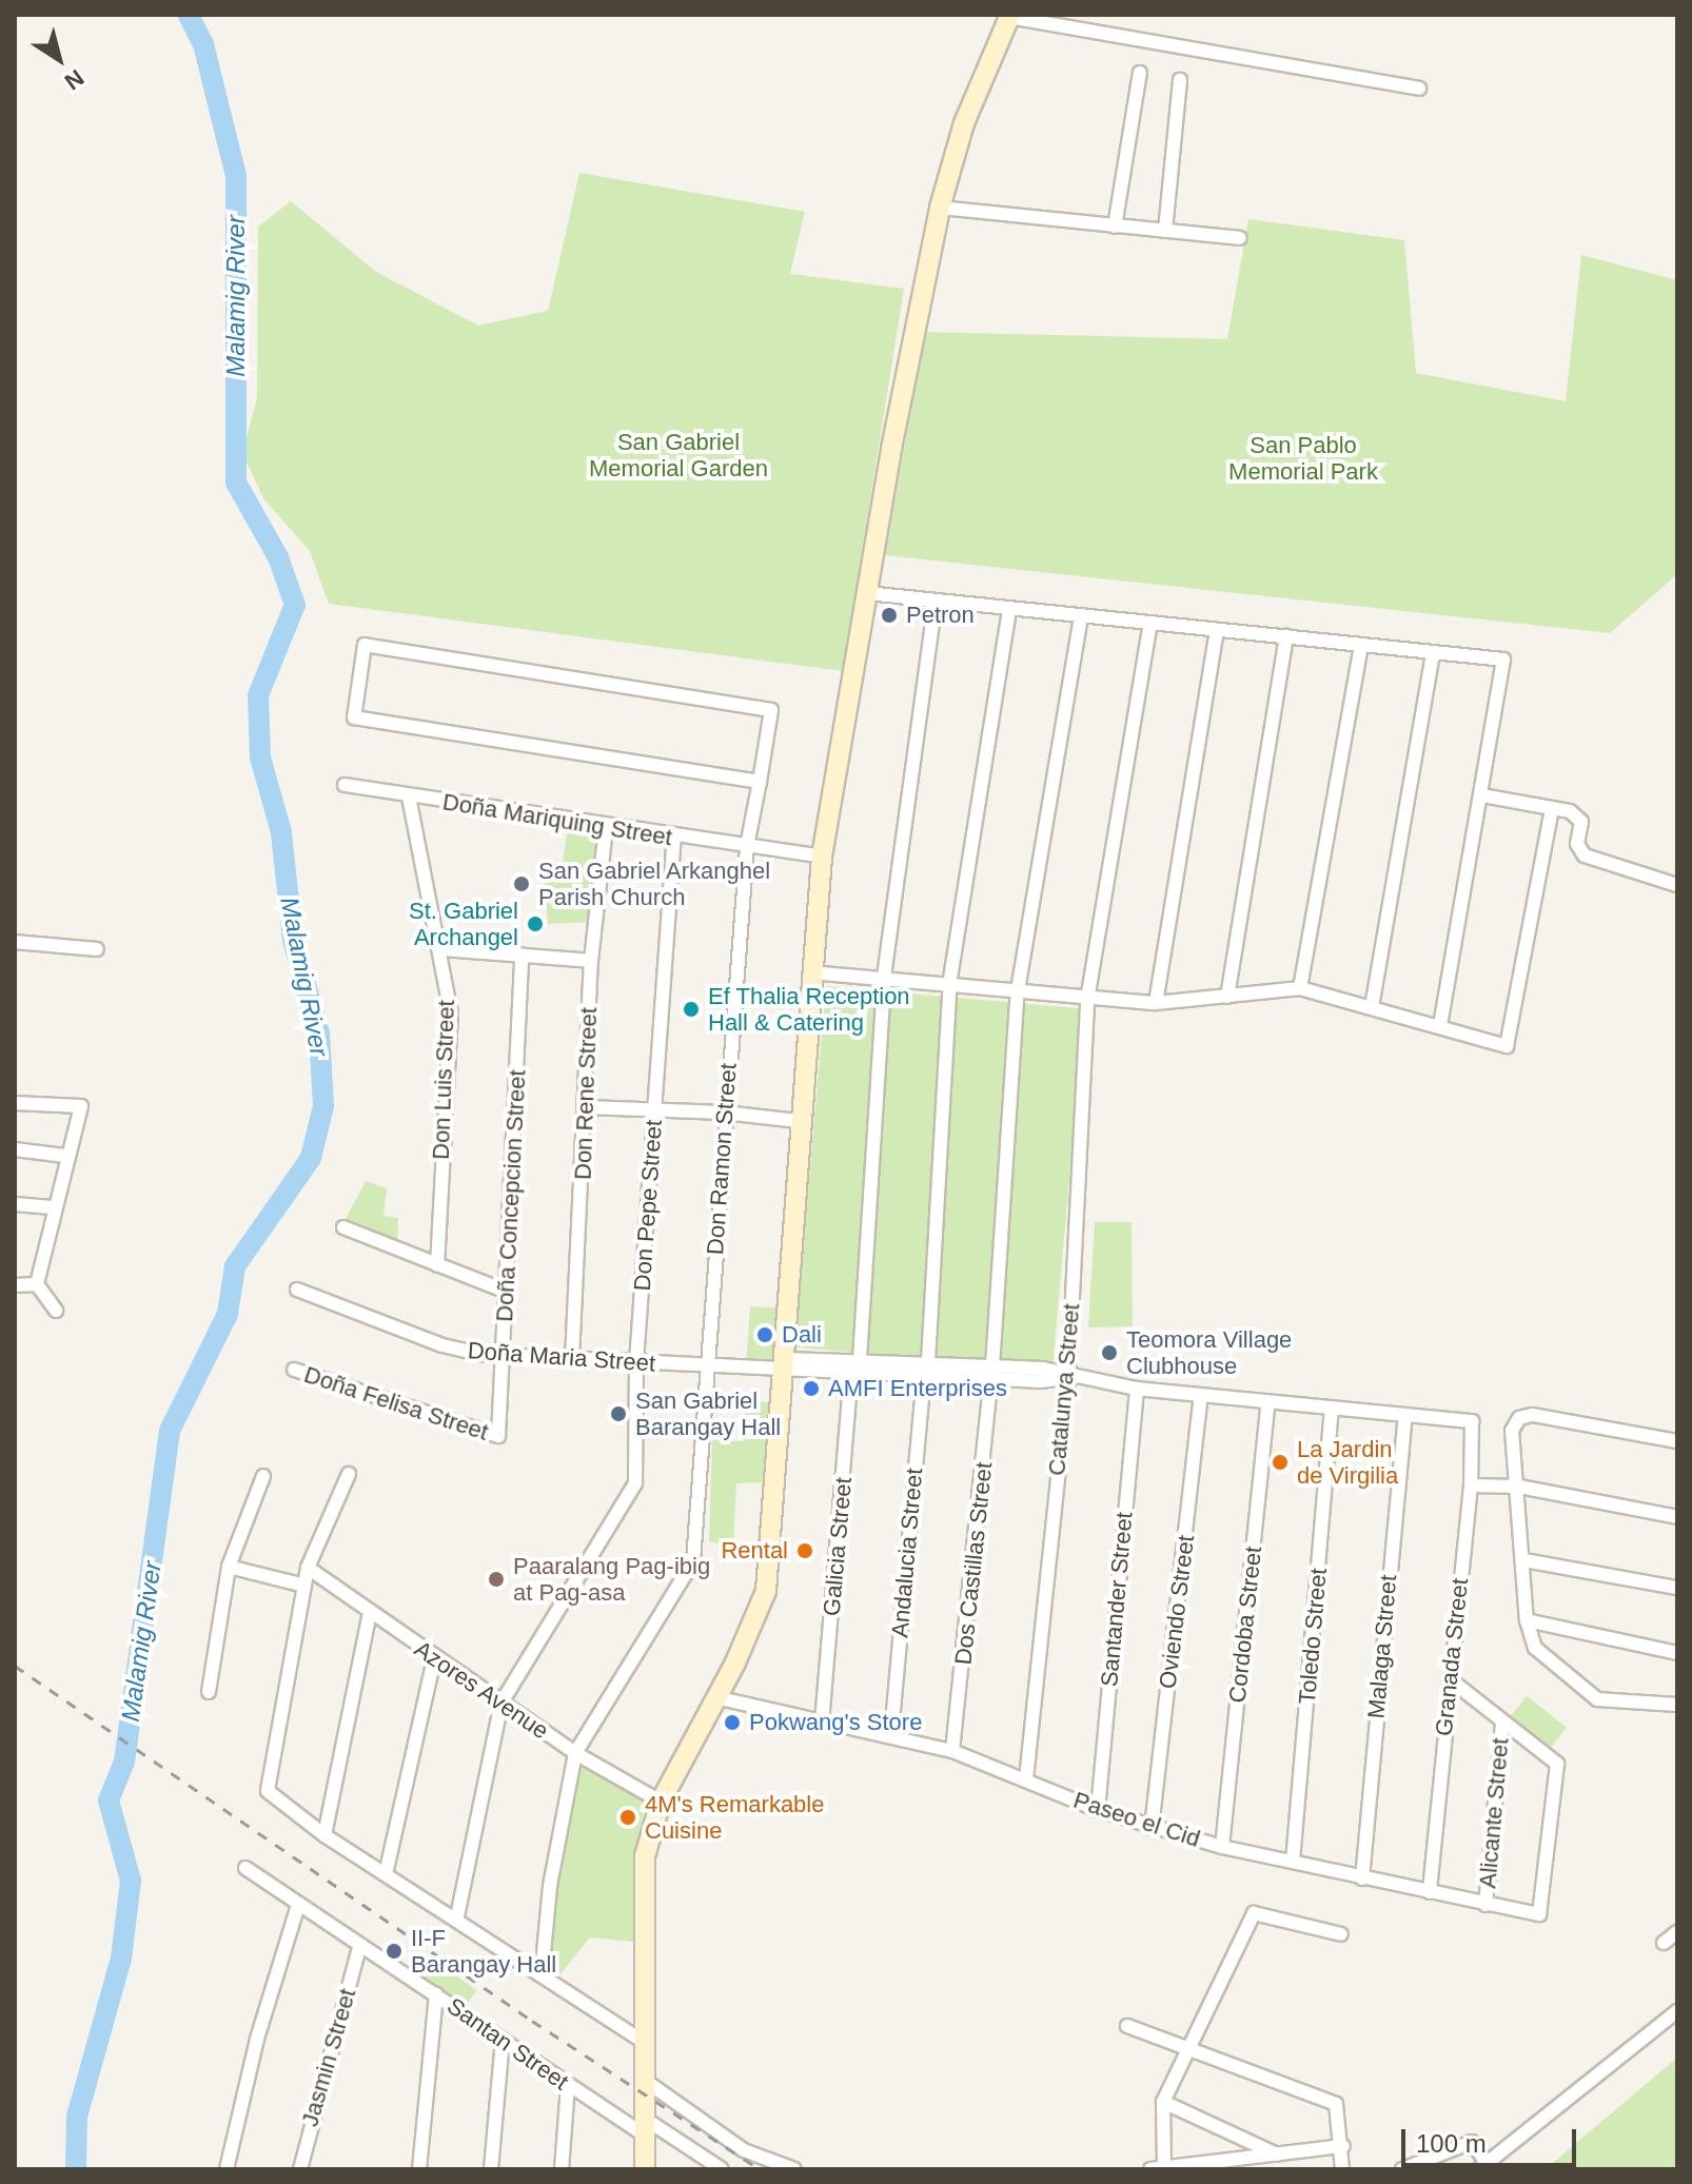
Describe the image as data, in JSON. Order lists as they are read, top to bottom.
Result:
{
  "streets": {
    "street": [
      "Doña Mariquing Street",
      "Don Luis Street",
      "Don Rene Street",
      "Don Ramon Street",
      "Doña Concepcion Street",
      "Don Pepe Street",
      "Doña Maria Street",
      "Catalunya Street",
      "Doña Felisa Street",
      "Galicia Street",
      "Andalucia Street",
      "Dos Castillas Street",
      "Santander Street",
      "Oviendo Street",
      "Cordoba Street",
      "Toledo Street",
      "Malaga Street",
      "Granada Street",
      "Azores Avenue",
      "Alicante Street",
      "Paseo el Cid",
      "Santan Street",
      "Jasmin Street"
    ]
  },
  "crossings": [
    ["Doña Mariquing Street", "Don Luis Street"],
    ["Doña Mariquing Street", "Don Rene Street"],
    ["Doña Mariquing Street", "Don Ramon Street"],
    ["Doña Mariquing Street", "Don Pepe Street"],
    ["Don Rene Street", "Doña Maria Street"],
    ["Don Ramon Street", "Doña Maria Street"],
    ["Don Ramon Street", "Azores Avenue"],
    ["Doña Concepcion Street", "Doña Maria Street"],
    ["Doña Concepcion Street", "Doña Felisa Street"],
    ["Don Pepe Street", "Doña Maria Street"],
    ["Don Pepe Street", "Azores Avenue"],
    ["Doña Maria Street", "Catalunya Street"],
    ["Doña Maria Street", "Galicia Street"],
    ["Doña Maria Street", "Andalucia Street"],
    ["Doña Maria Street", "Dos Castillas Street"],
    ["Doña Maria Street", "Santander Street"],
    ["Doña Maria Street", "Oviendo Street"],
    ["Doña Maria Street", "Cordoba Street"],
    ["Doña Maria Street", "Toledo Street"],
    ["Doña Maria Street", "Malaga Street"],
    ["Doña Maria Street", "Granada Street"],
    ["Catalunya Street", "Paseo el Cid"],
    ["Galicia Street", "Paseo el Cid"],
    ["Andalucia Street", "Paseo el Cid"],
    ["Dos Castillas Street", "Paseo el Cid"],
    ["Santander Street", "Paseo el Cid"],
    ["Oviendo Street", "Paseo el Cid"],
    ["Cordoba Street", "Paseo el Cid"],
    ["Toledo Street", "Paseo el Cid"],
    ["Malaga Street", "Paseo el Cid"],
    ["Granada Street", "Paseo el Cid"],
    ["Alicante Street", "Paseo el Cid"],
    ["Santan Street", "Jasmin Street"]
  ],
  "water": ["Malamig River"],
  "parks": ["San Gabriel Memorial Garden", "San Pablo Memorial Park"],
  "places": [
    "Petron",
    "San Gabriel Arkanghel Parish Church",
    "St. Gabriel Archangel",
    "Ef Thalia Reception Hall & Catering",
    "Dali",
    "Teomora Village Clubhouse",
    "AMFI Enterprises",
    "San Gabriel Barangay Hall",
    "La Jardin de Virgilia",
    "Rental",
    "Paaralang Pag-ibig at Pag-asa",
    "Pokwang's Store",
    "4M's Remarkable Cuisine",
    "II-F Barangay Hall"
  ],
  "scale_bar": "100 m",
  "north": "bottom right"
}
